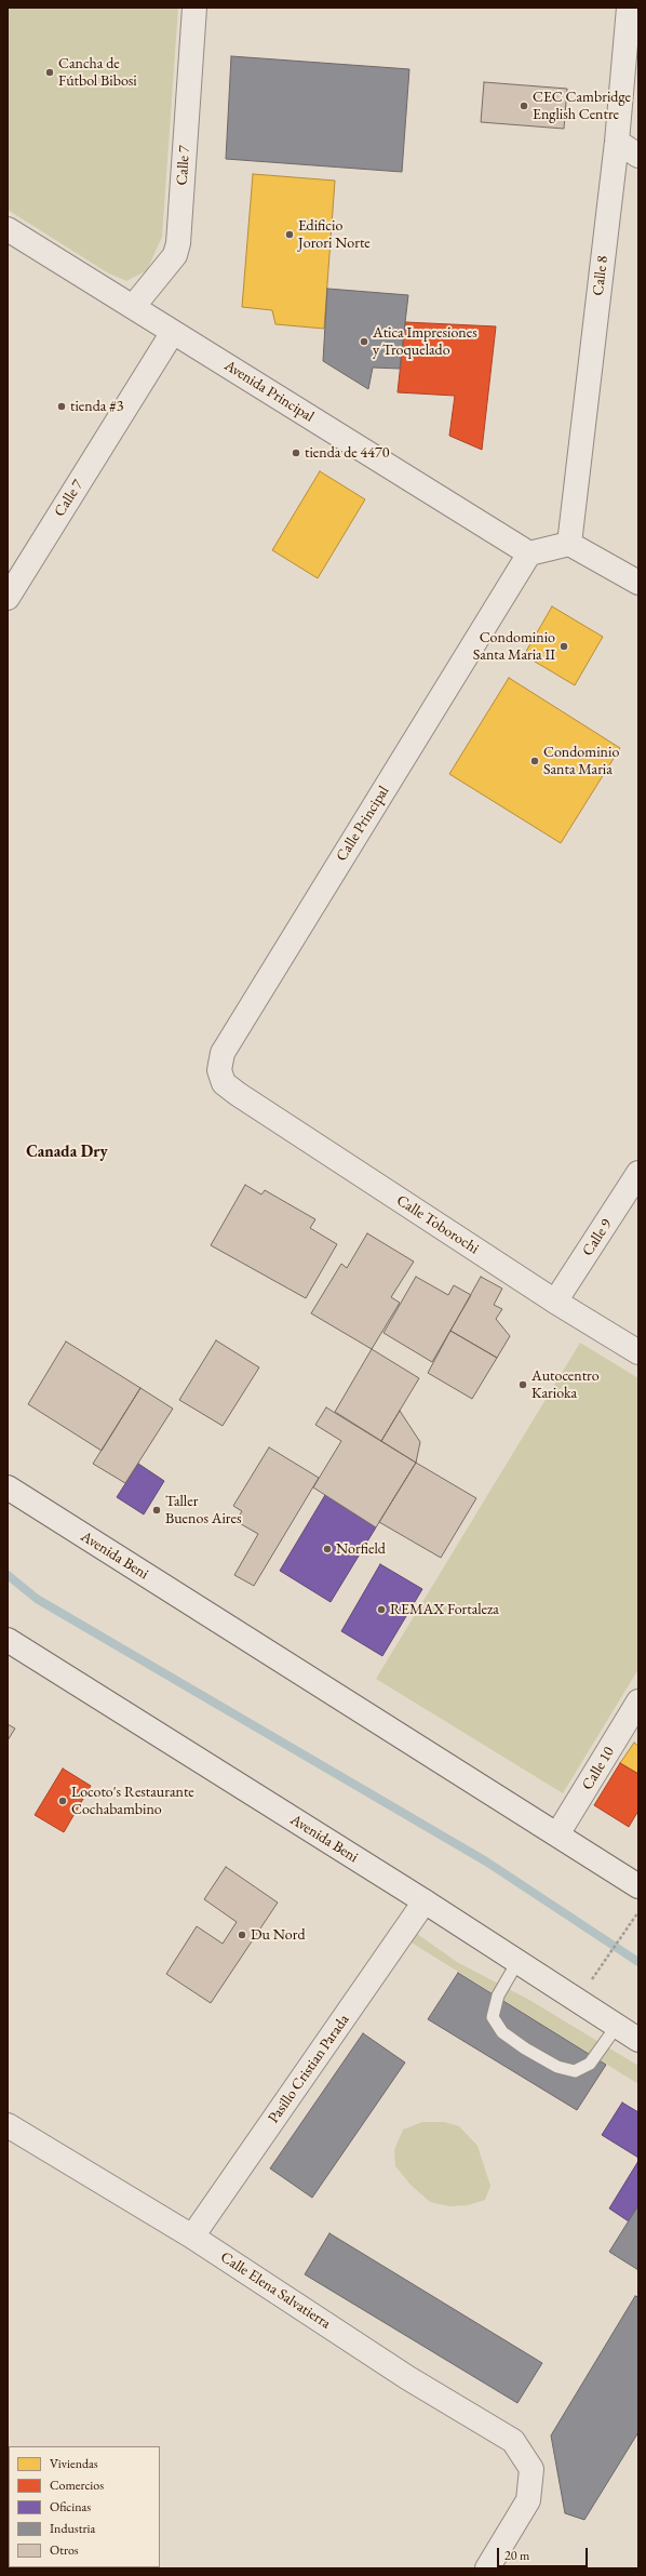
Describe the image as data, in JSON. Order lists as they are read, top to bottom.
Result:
{
  "streets": {
    "street": [
      "Calle 7",
      "Calle 8",
      "Avenida Principal",
      "Calle Principal",
      "Calle Toborochi",
      "Calle 9",
      "Avenida Beni",
      "Calle 10",
      "Pasillo Cristian Parada",
      "Calle Elena Salvatierra"
    ]
  },
  "crossings": [
    ["Calle 7", "Avenida Principal"],
    ["Avenida Principal", "Calle Principal"],
    ["Calle Principal", "Calle Toborochi"],
    ["Calle Toborochi", "Calle 9"],
    ["Avenida Beni", "Calle 10"],
    ["Avenida Beni", "Pasillo Cristian Parada"],
    ["Pasillo Cristian Parada", "Calle Elena Salvatierra"]
  ],
  "districts": ["Canada Dry"],
  "places": [
    "Cancha de Fútbol Bibosi",
    "CEC Cambridge English Centre",
    "Edificio Jorori Norte",
    "Atica Impresiones y Troquelado",
    "tienda #3",
    "tienda de 4470",
    "Condominio Santa Maria II",
    "Condominio Santa Maria",
    "Autocentro Karioka",
    "Taller Buenos Aires",
    "Norfield",
    "REMAX Fortaleza",
    "Locoto's Restaurante Cochabambino",
    "Du Nord"
  ],
  "legend": [
    "Viviendas",
    "Comercios",
    "Oficinas",
    "Industria",
    "Otros"
  ],
  "scale_bar": "20 m"
}
